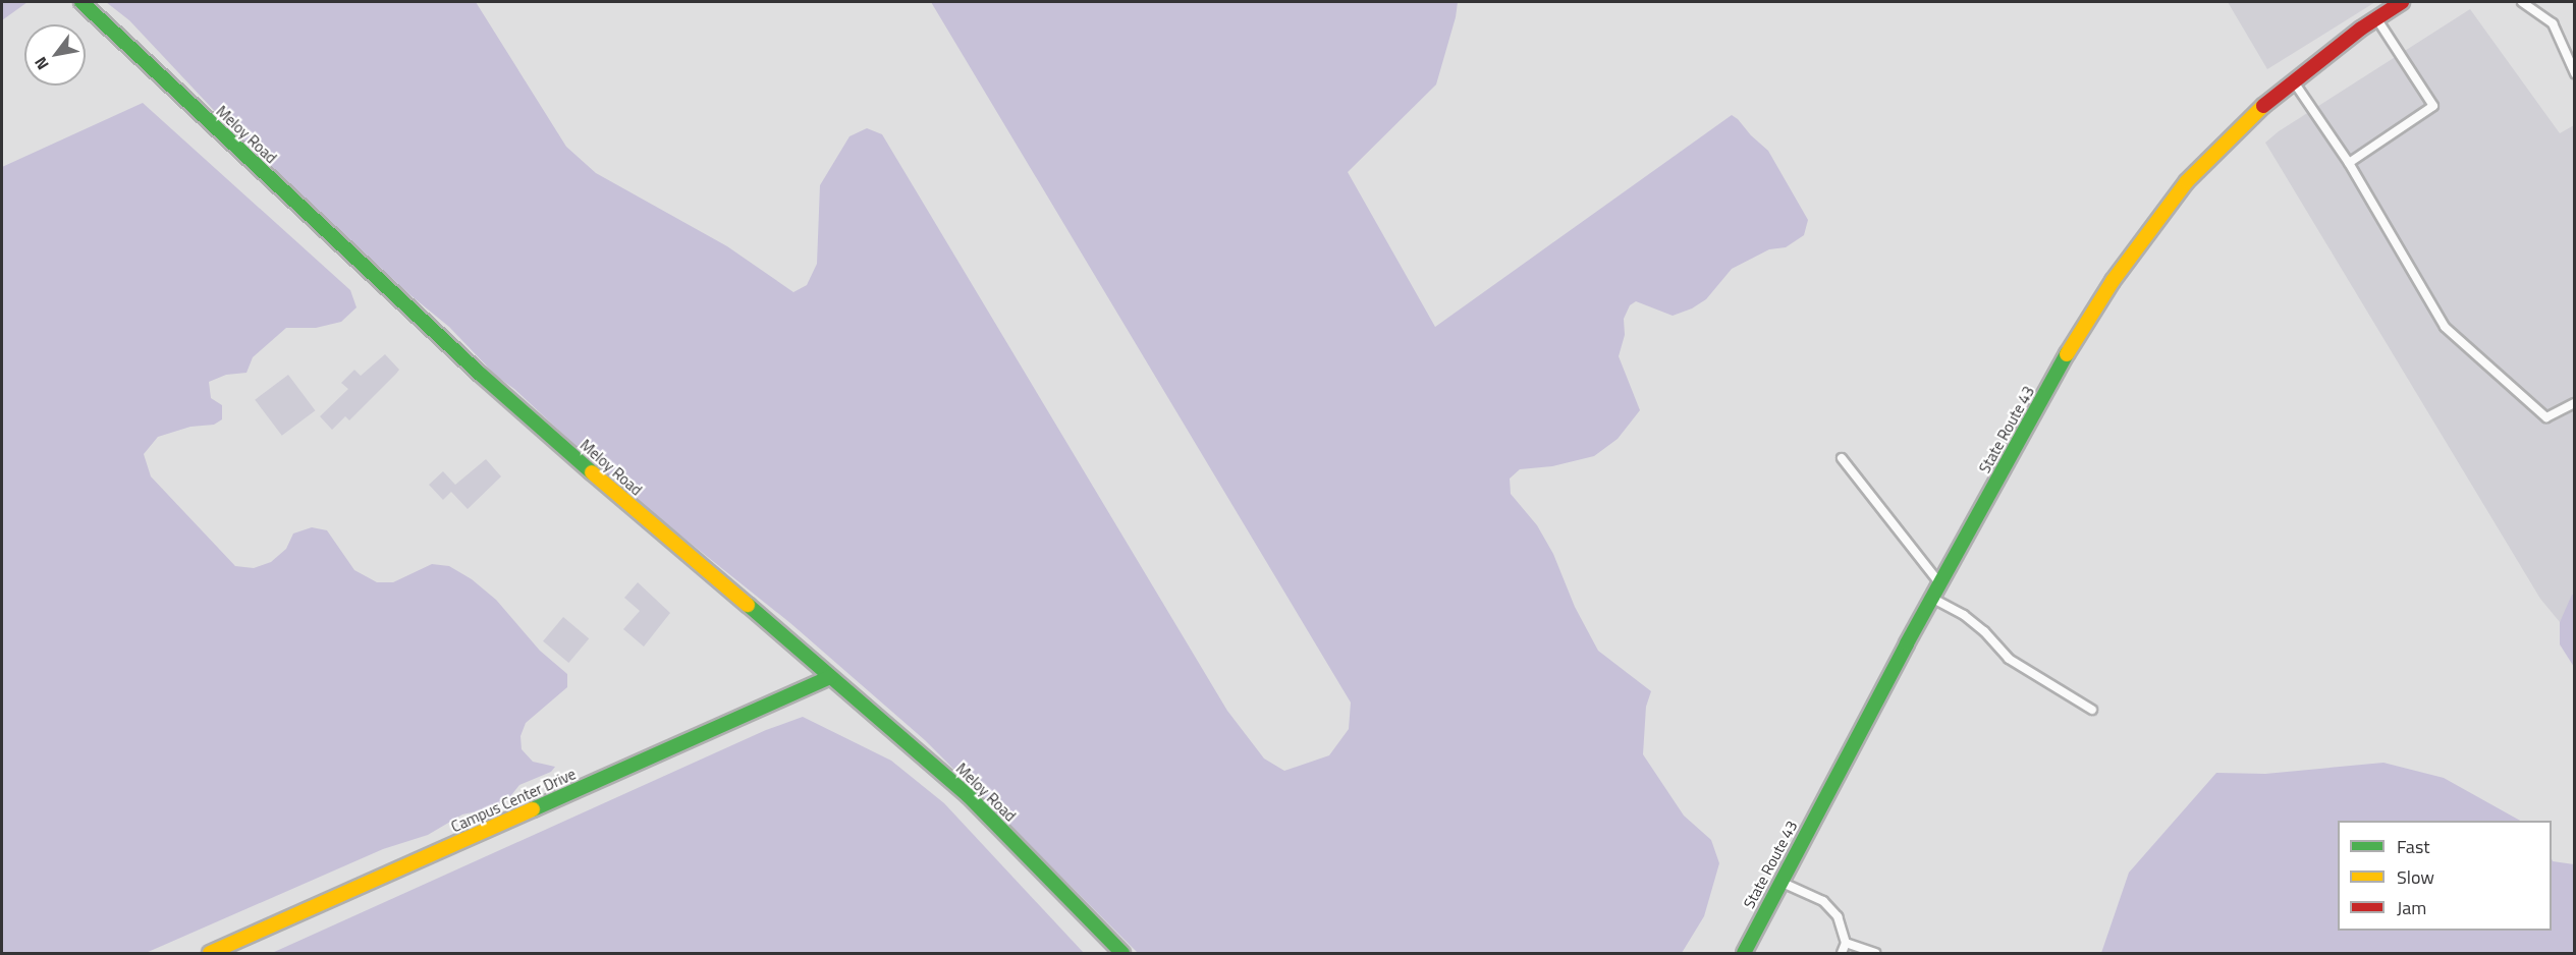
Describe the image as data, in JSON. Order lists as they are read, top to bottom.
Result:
{
  "streets": {
    "street": ["Meloy Road", "State Route 43", "Campus Center Drive"]
  },
  "crossings": [
    ["Meloy Road", "Campus Center Drive"]
  ],
  "legend": ["Fast", "Slow", "Jam"],
  "north": "bottom left"
}
